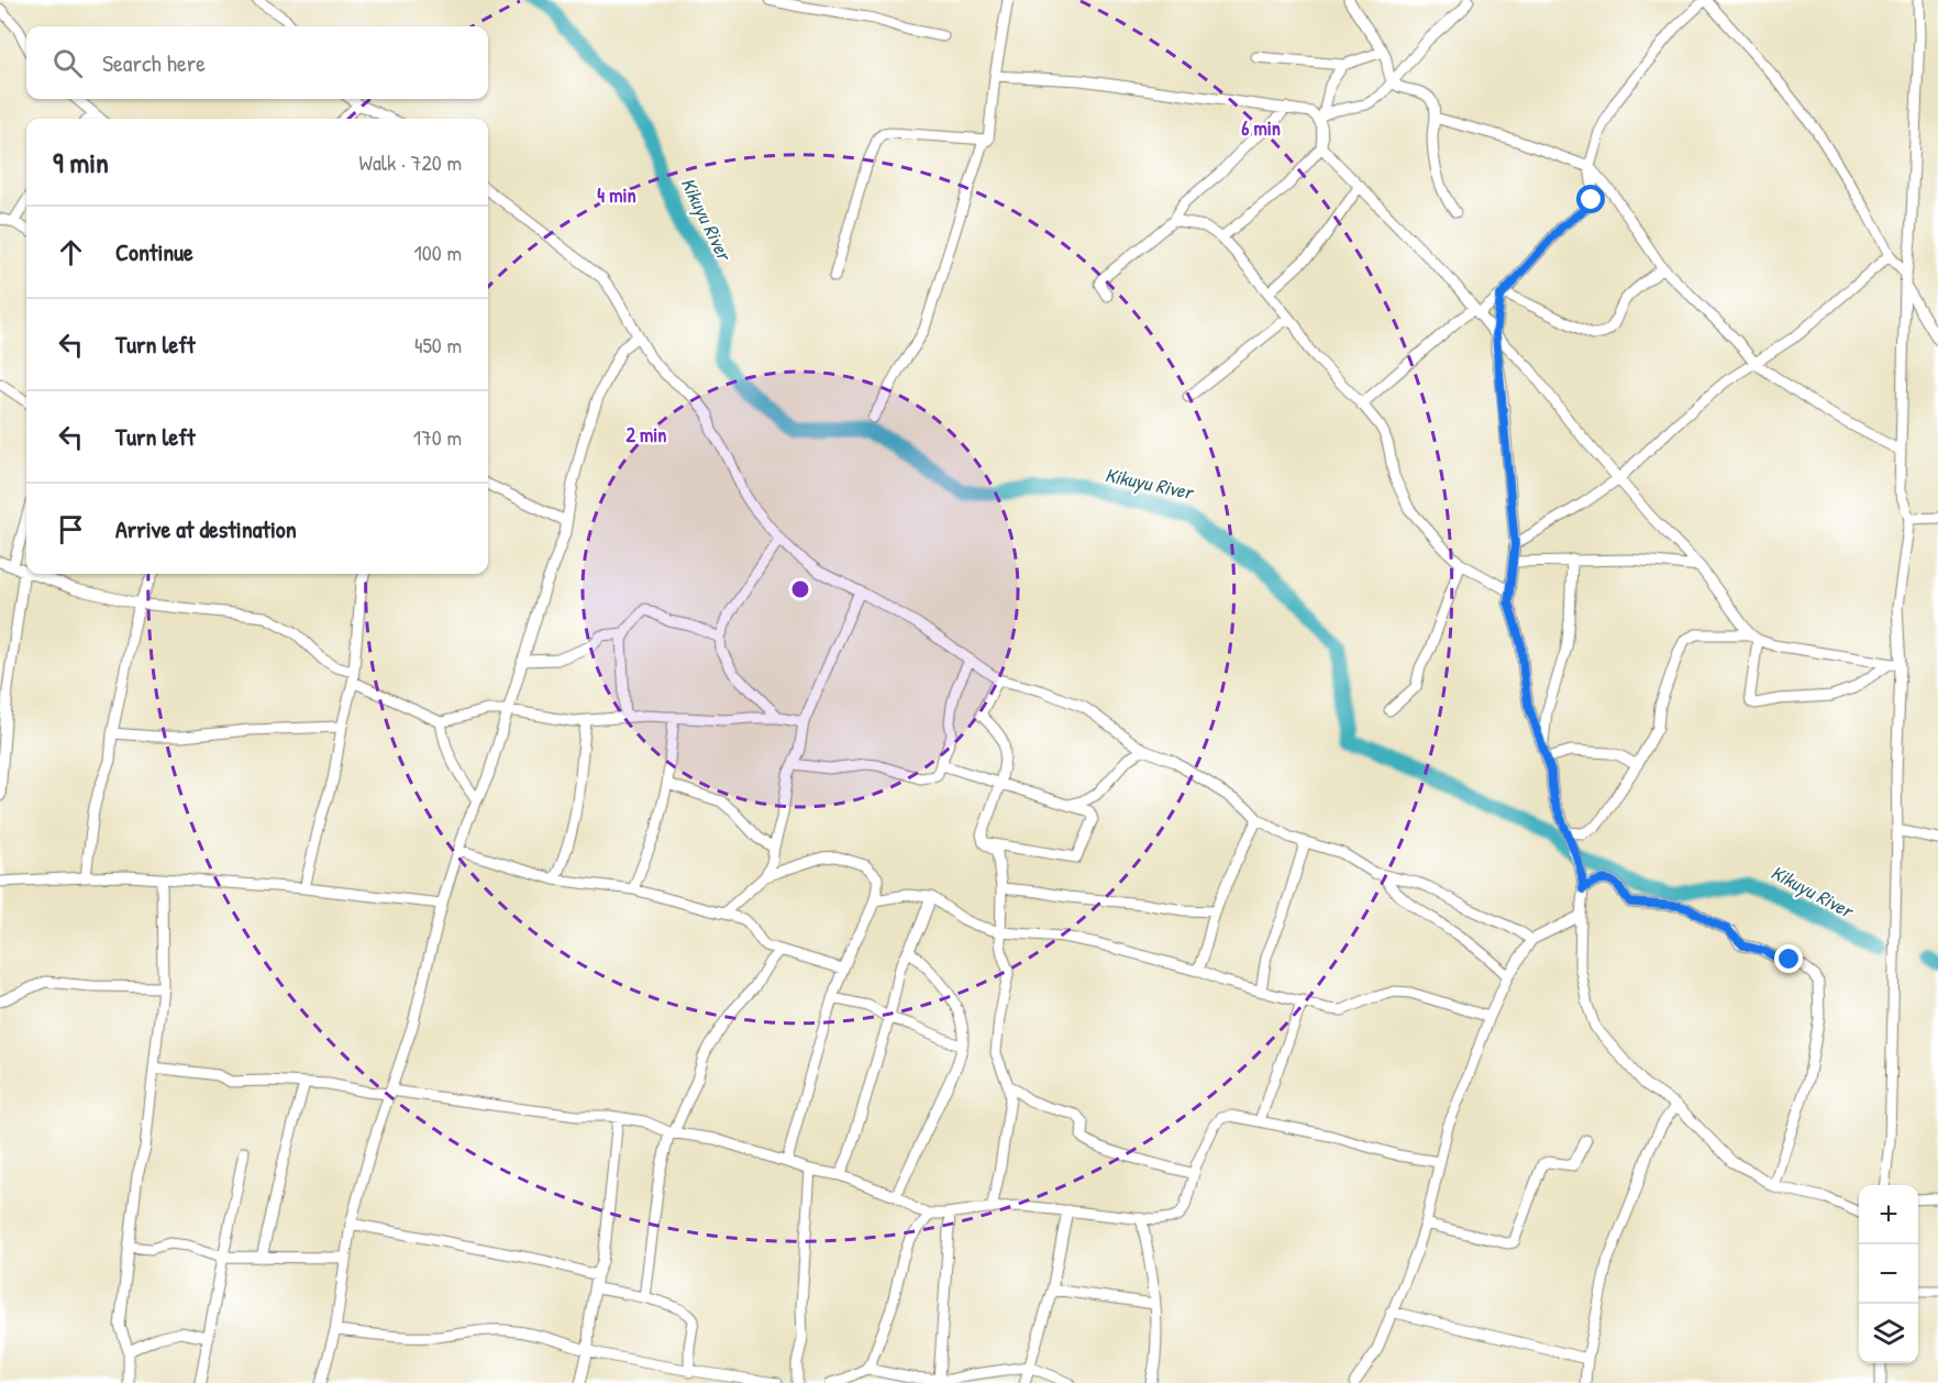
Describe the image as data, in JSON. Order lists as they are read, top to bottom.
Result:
{
  "water": ["Kikuyu River"],
  "page": {
    "search": "Search here",
    "heading": ["9 min", "Walk · 720 m"],
    "list": [
      ["Continue", "100 m"],
      ["Turn left", "450 m"],
      ["Turn left", "170 m"],
      "Arrive at destination"
    ],
    "map_buttons": ["+", "−"]
  },
  "rings": ["6 min", "4 min", "2 min"]
}
